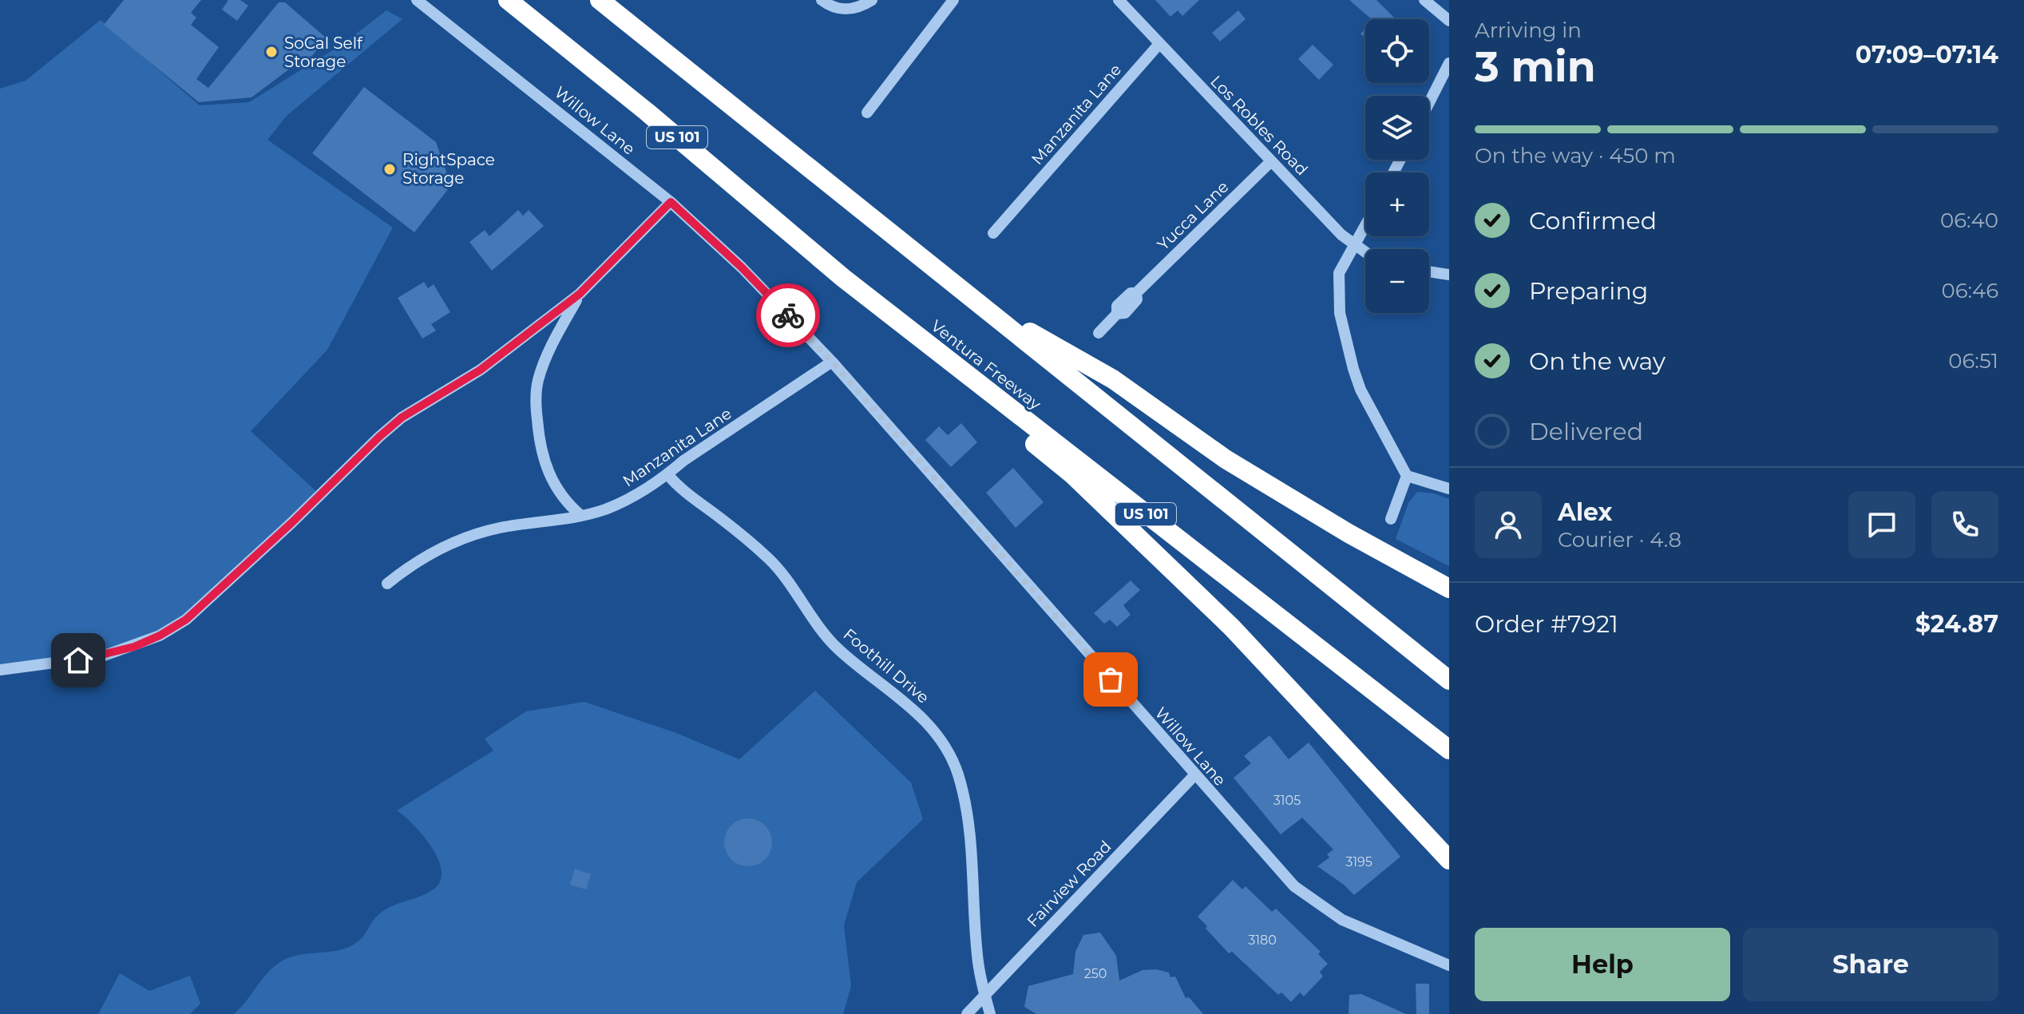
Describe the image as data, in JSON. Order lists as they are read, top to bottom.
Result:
{
  "streets": {
    "highway": ["US 101", "Ventura Freeway"],
    "street": [
      "Manzanita Lane",
      "Willow Lane",
      "Los Robles Road",
      "Yucca Lane",
      "Foothill Drive",
      "Fairview Road"
    ]
  },
  "crossings": [
    ["Manzanita Lane", "Willow Lane"],
    ["Manzanita Lane", "Los Robles Road"],
    ["Manzanita Lane", "Foothill Drive"],
    ["Willow Lane", "Fairview Road"],
    ["Los Robles Road", "Yucca Lane"],
    ["Foothill Drive", "Fairview Road"]
  ],
  "places": ["SoCal Self Storage", "RightSpace Storage"],
  "house_numbers": [
    "3105",
    "3195",
    "3180",
    "250"
  ],
  "page": {
    "heading": ["3 min", "Arriving in", "07:09–07:14"],
    "panel": [
      "Alex",
      "Courier · 4.8",
      "Order #7921",
      "$24.87"
    ],
    "map_buttons": ["+", "−"],
    "bar": "On the way · 450 m",
    "list": [
      ["Confirmed", "06:40"],
      ["Preparing", "06:46"],
      ["On the way", "06:51"],
      "Delivered"
    ],
    "buttons": ["Help", "Share"]
  }
}
